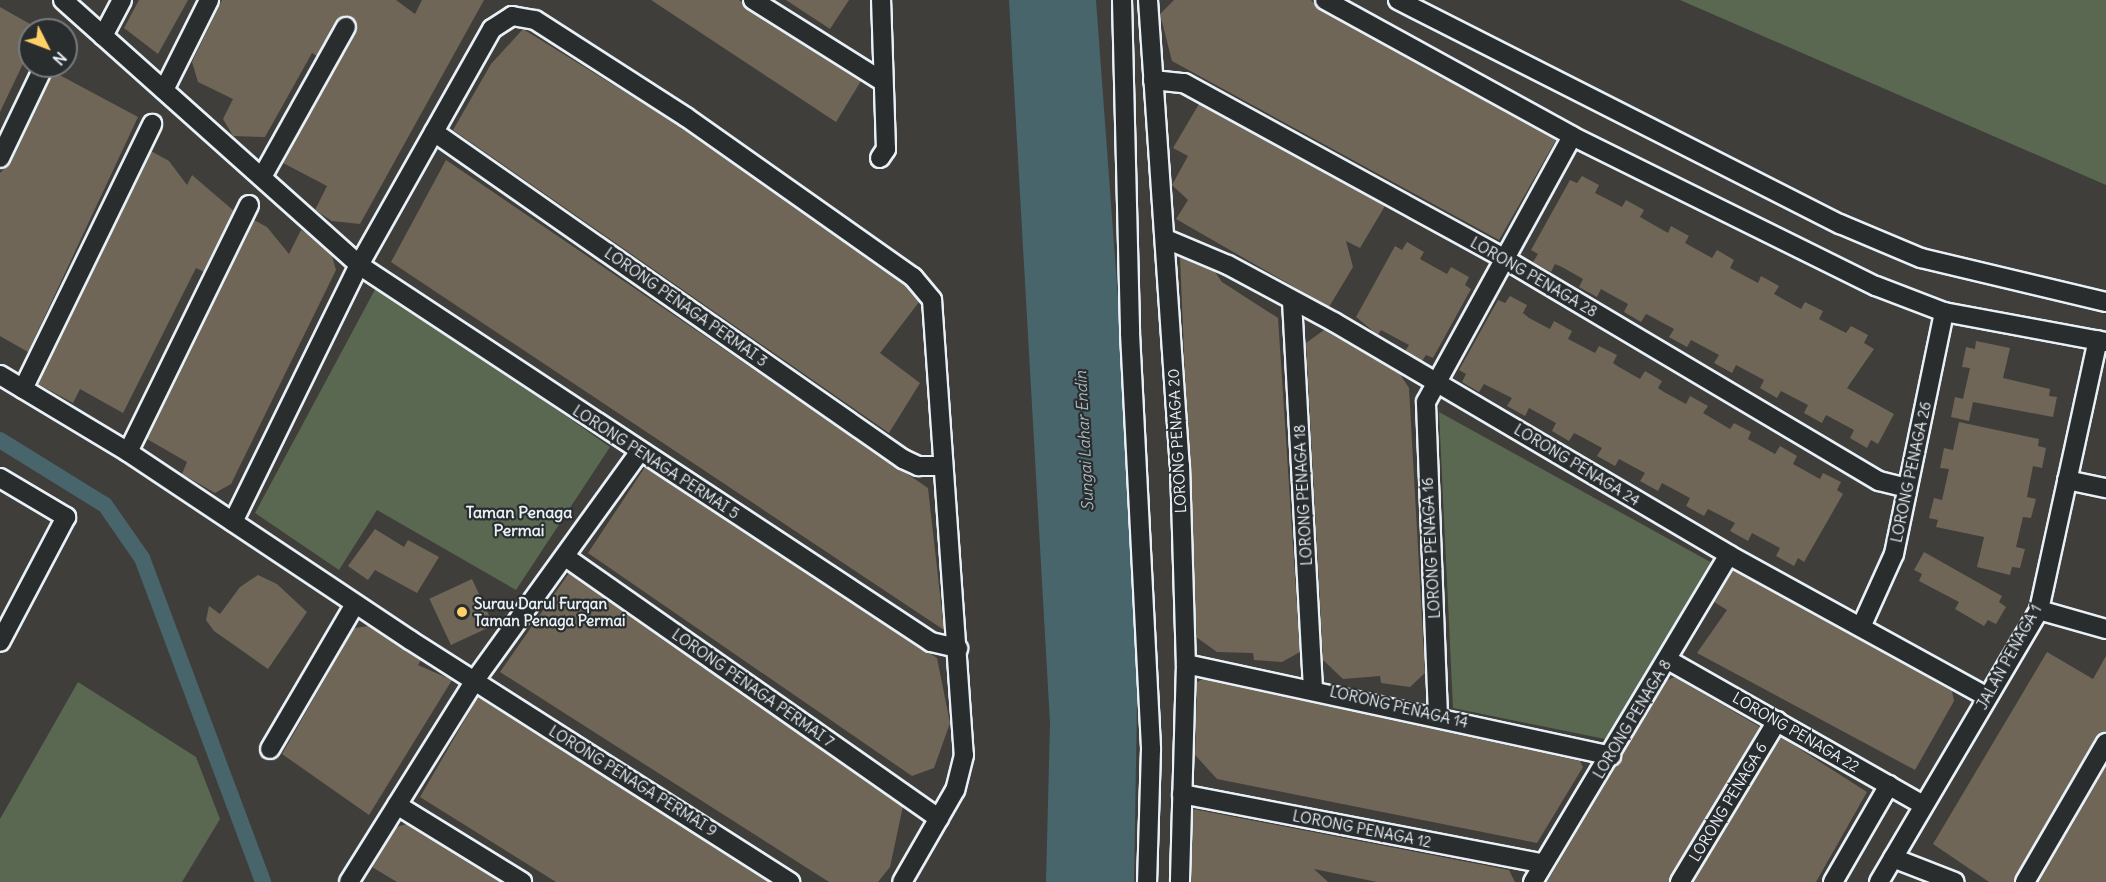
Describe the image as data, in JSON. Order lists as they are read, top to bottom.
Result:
{
  "streets": {
    "street": [
      "LORONG PENAGA 28",
      "LORONG PENAGA PERMAI 3",
      "LORONG PENAGA 20",
      "LORONG PENAGA PERMAI 5",
      "LORONG PENAGA 24",
      "LORONG PENAGA 26",
      "LORONG PENAGA 18",
      "LORONG PENAGA 16",
      "JALAN PENAGA 1",
      "LORONG PENAGA PERMAI 7",
      "LORONG PENAGA 14",
      "LORONG PENAGA 8",
      "LORONG PENAGA 22",
      "LORONG PENAGA PERMAI 9",
      "LORONG PENAGA 6",
      "LORONG PENAGA 12"
    ]
  },
  "crossings": [
    ["LORONG PENAGA 28", "LORONG PENAGA 20"],
    ["LORONG PENAGA 28", "LORONG PENAGA 26"],
    ["LORONG PENAGA 28", "LORONG PENAGA 16"],
    ["LORONG PENAGA 20", "LORONG PENAGA 24"],
    ["LORONG PENAGA 20", "LORONG PENAGA 14"],
    ["LORONG PENAGA 20", "LORONG PENAGA 12"],
    ["LORONG PENAGA 24", "LORONG PENAGA 26"],
    ["LORONG PENAGA 24", "LORONG PENAGA 18"],
    ["LORONG PENAGA 24", "LORONG PENAGA 16"],
    ["LORONG PENAGA 24", "JALAN PENAGA 1"],
    ["LORONG PENAGA 24", "LORONG PENAGA 8"],
    ["LORONG PENAGA 18", "LORONG PENAGA 14"],
    ["LORONG PENAGA 16", "LORONG PENAGA 14"],
    ["JALAN PENAGA 1", "LORONG PENAGA 22"],
    ["LORONG PENAGA 14", "LORONG PENAGA 8"],
    ["LORONG PENAGA 8", "LORONG PENAGA 22"],
    ["LORONG PENAGA 8", "LORONG PENAGA 12"],
    ["LORONG PENAGA 22", "LORONG PENAGA 6"]
  ],
  "districts": ["Taman Penaga Permai"],
  "water": ["Sungai Lahar Endin"],
  "places": ["Surau Darul Furqan Taman Penaga Permai"],
  "north": "bottom right"
}
